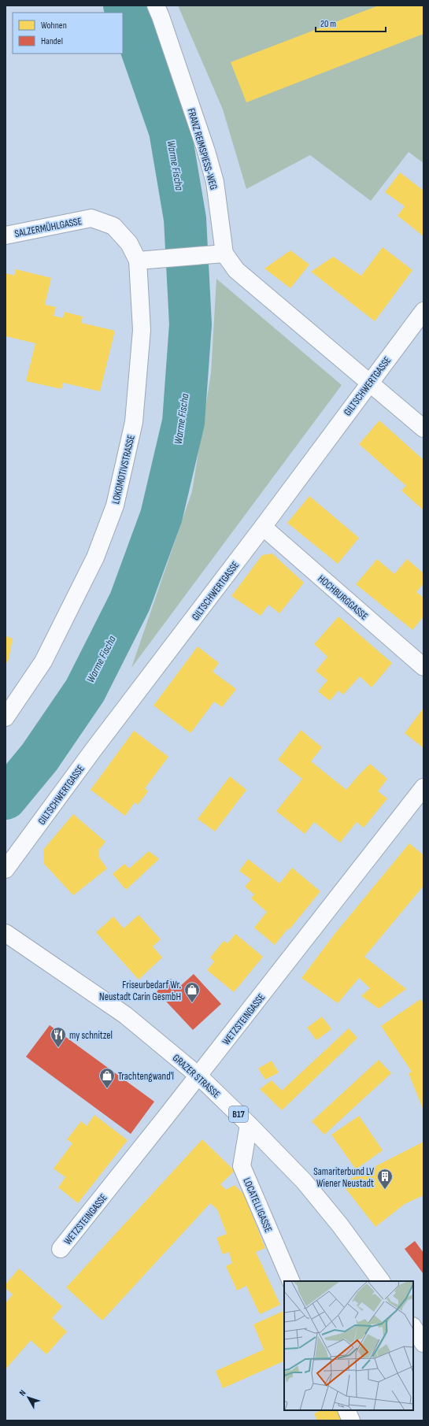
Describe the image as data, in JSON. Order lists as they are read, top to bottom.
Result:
{
  "streets": {
    "street": [
      "FRANZ REIMSPIESS-WEG",
      "SALZERMÜHLGASSE",
      "GILTSCHWERTGASSE",
      "LOKOMOTIVSTRASSE",
      "HOCHBURGGASSE",
      "WETZSTEINGASSE",
      "GRAZER STRASSE",
      "B17",
      "LOCATELLIGASSE"
    ]
  },
  "crossings": [
    ["FRANZ REIMSPIESS-WEG", "GILTSCHWERTGASSE"],
    ["SALZERMÜHLGASSE", "LOKOMOTIVSTRASSE"],
    ["GILTSCHWERTGASSE", "HOCHBURGGASSE"],
    ["WETZSTEINGASSE", "GRAZER STRASSE"],
    ["GRAZER STRASSE", "LOCATELLIGASSE"]
  ],
  "water": ["Warme Fischa"],
  "places": {
    "shop": ["Friseurbedarf Wr. Neustadt Carin GesmbH", "Trachtengwand'l"],
    "restaurant": ["my schnitzel"],
    "building": ["Samariterbund LV Wiener Neustadt"]
  },
  "legend": ["Wohnen", "Handel"],
  "scale_bar": "20 m",
  "north": "top left"
}
